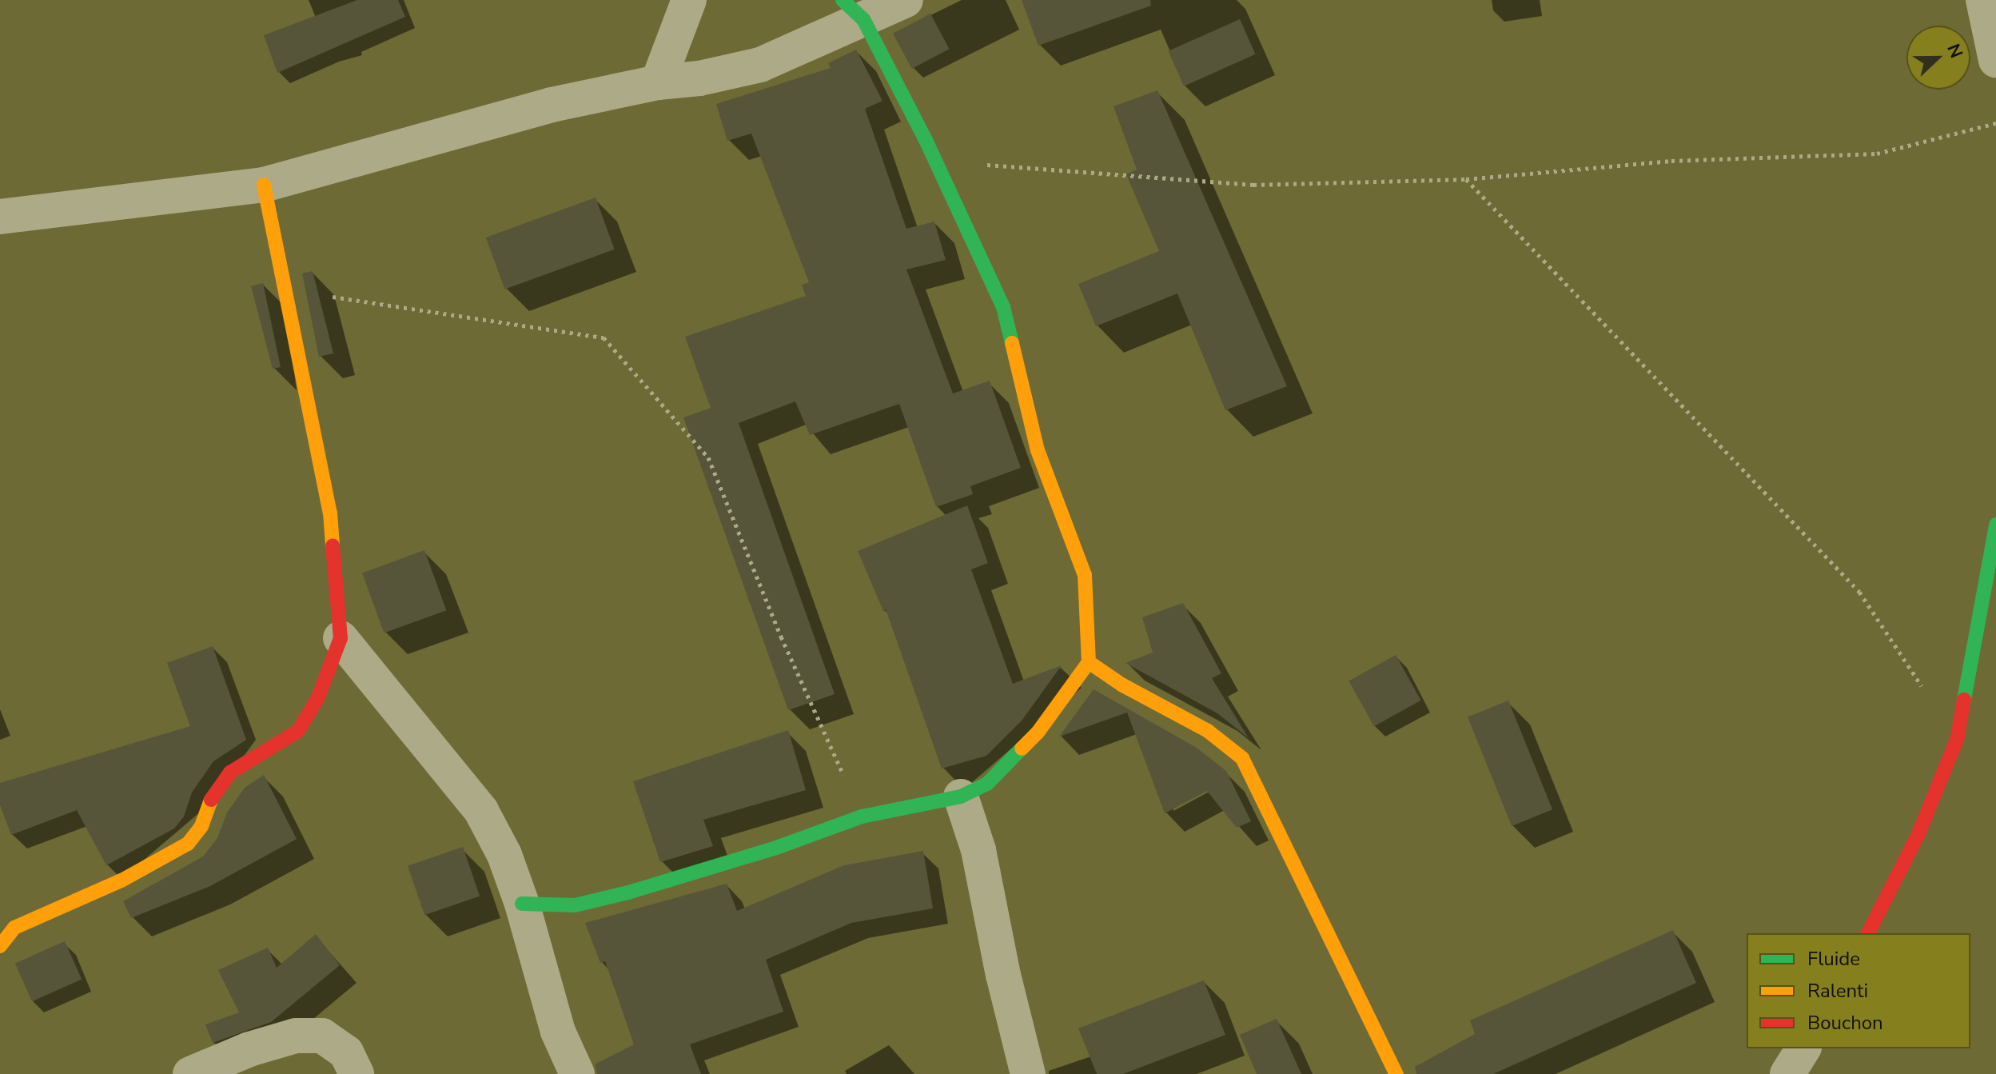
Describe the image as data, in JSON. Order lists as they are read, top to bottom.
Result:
{
  "legend": ["Fluide", "Ralenti", "Bouchon"],
  "north": "right"
}
